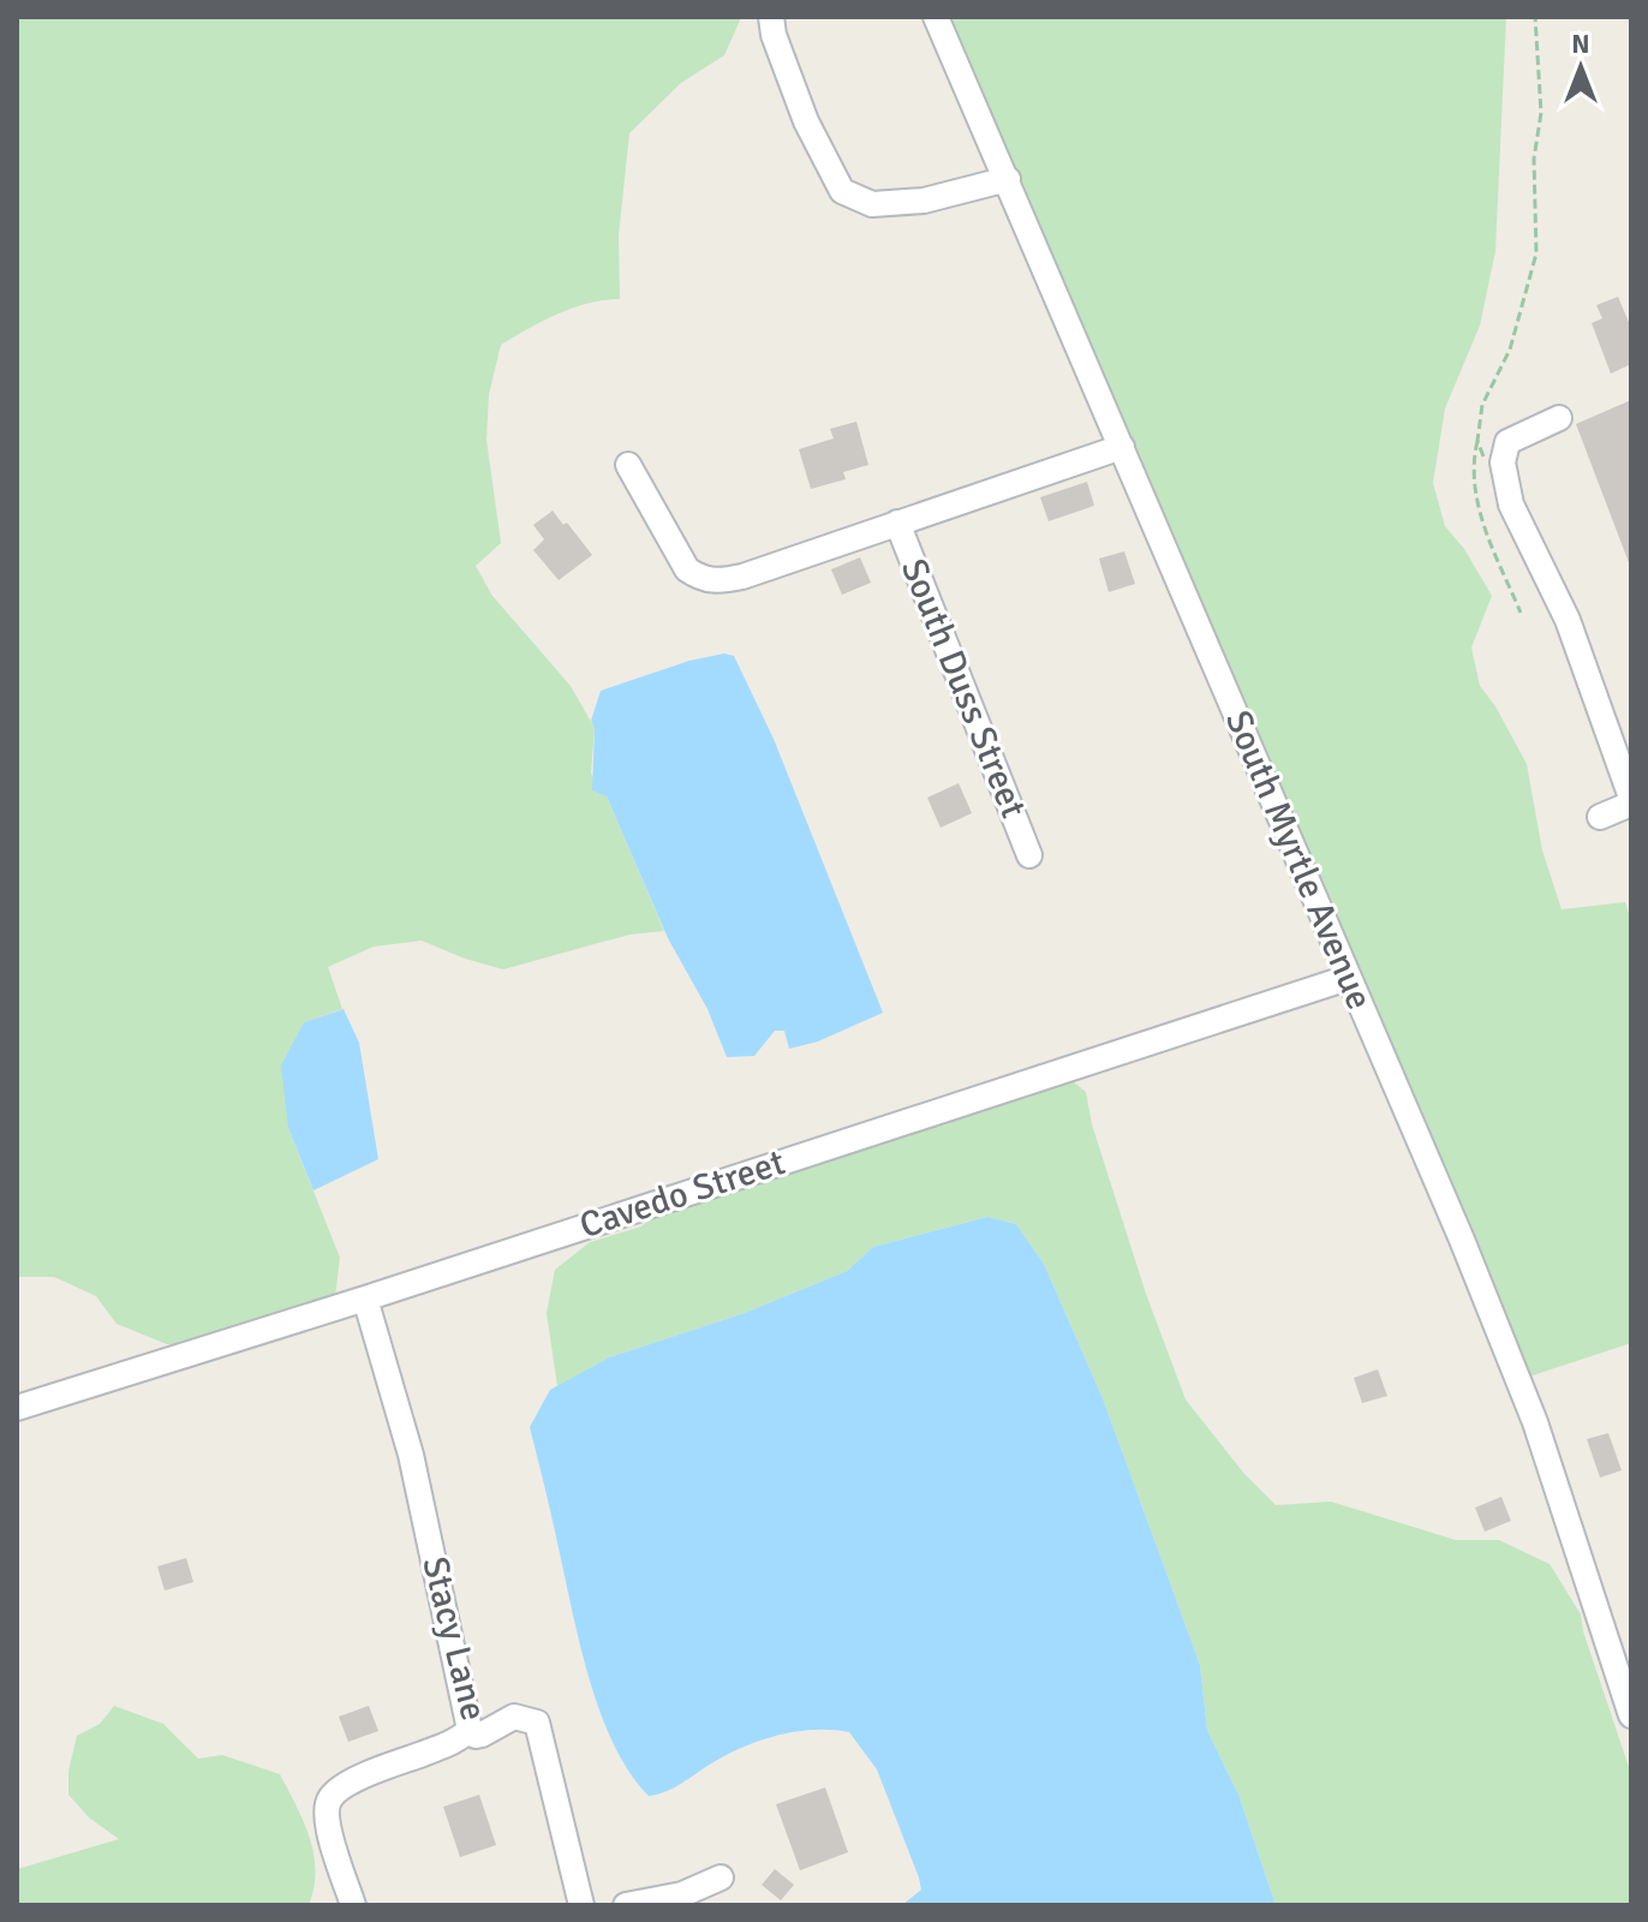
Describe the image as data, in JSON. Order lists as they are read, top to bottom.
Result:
{
  "streets": {
    "street": [
      "South Duss Street",
      "South Myrtle Avenue",
      "Cavedo Street",
      "Stacy Lane"
    ]
  },
  "crossings": [
    ["South Myrtle Avenue", "Cavedo Street"],
    ["Cavedo Street", "Stacy Lane"]
  ],
  "north": "top"
}
